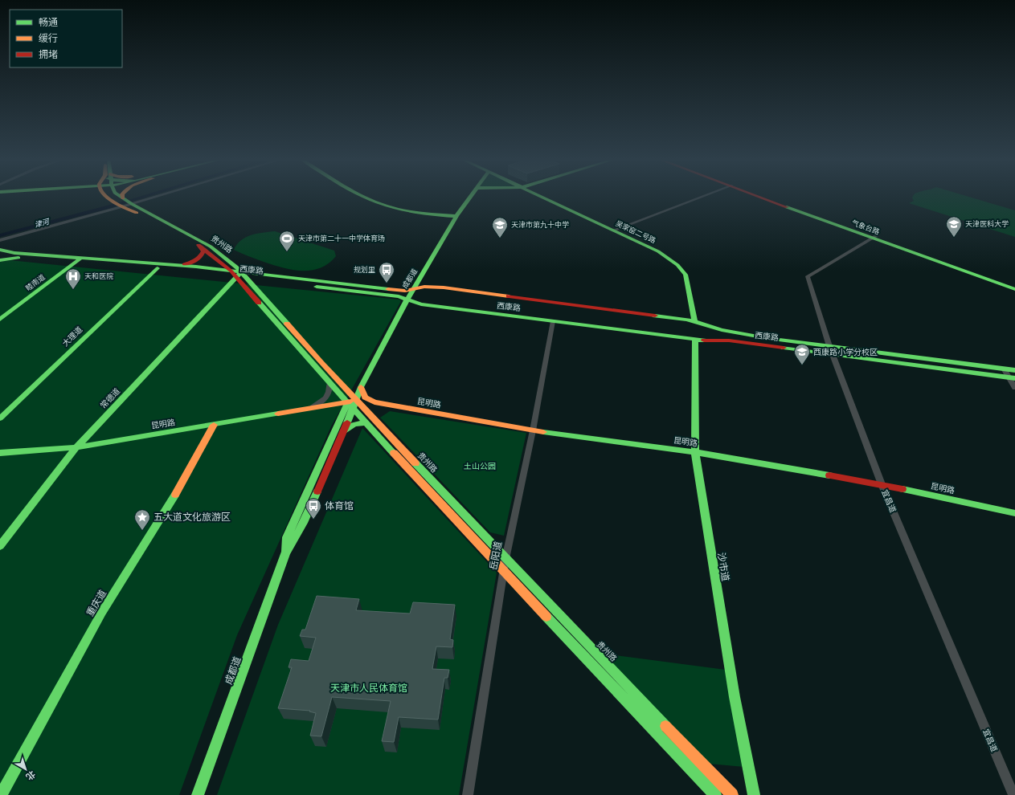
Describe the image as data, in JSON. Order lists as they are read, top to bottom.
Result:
{
  "streets": {
    "main road": [
      "气象台路",
      "吴家窑二号路",
      "贵州路",
      "西康路",
      "成都道",
      "睦南道",
      "大理道",
      "常德道",
      "昆明路",
      "沙市道",
      "重庆道"
    ],
    "street": ["宜昌道", "岳阳道"]
  },
  "crossings": [
    ["气象台路", "宜昌道"],
    ["吴家窑二号路", "西康路"],
    ["贵州路", "西康路"],
    ["贵州路", "成都道"],
    ["贵州路", "常德道"],
    ["贵州路", "昆明路"],
    ["贵州路", "岳阳道"],
    ["西康路", "成都道"],
    ["西康路", "睦南道"],
    ["西康路", "大理道"],
    ["西康路", "常德道"],
    ["西康路", "宜昌道"],
    ["西康路", "岳阳道"],
    ["西康路", "沙市道"],
    ["成都道", "昆明路"],
    ["常德道", "昆明路"],
    ["昆明路", "宜昌道"],
    ["昆明路", "岳阳道"],
    ["昆明路", "沙市道"],
    ["昆明路", "重庆道"]
  ],
  "water": ["津河"],
  "parks": ["土山公园", "天津市人民体育馆"],
  "places": {
    "school or university": ["天津医科大学", "天津市第九十中学", "西康路小学分校区"],
    "sports": ["天津市第二十一中学体育场"],
    "bus stop": ["规划里", "体育馆"],
    "hospital": ["天和医院"],
    "place": ["五大道文化旅游区"]
  },
  "legend": ["畅通", "缓行", "拥堵"],
  "north": "bottom right"
}
